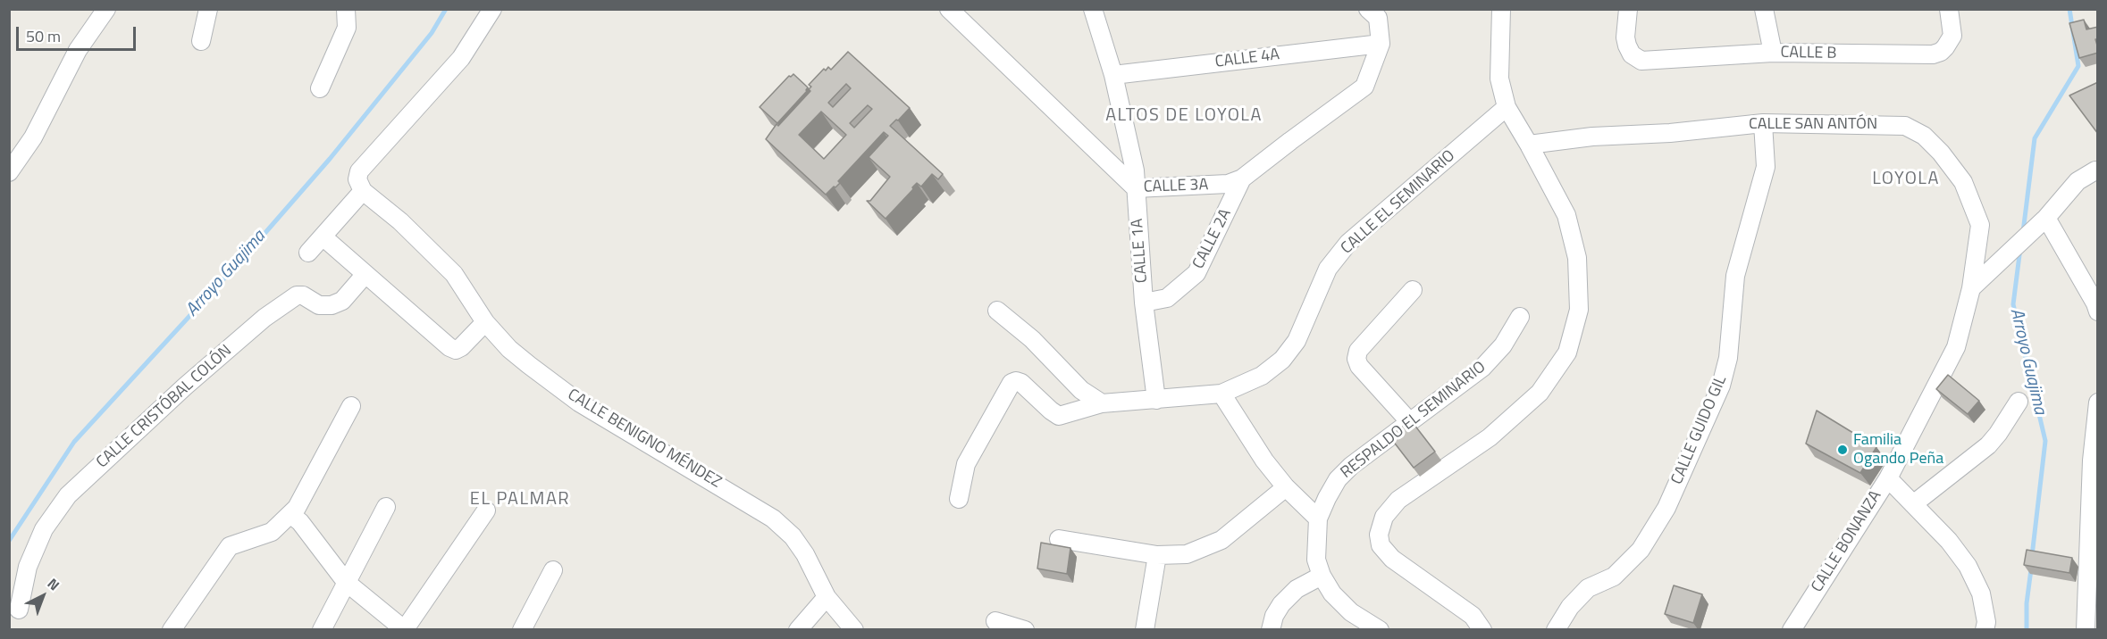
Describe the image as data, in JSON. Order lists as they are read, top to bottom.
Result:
{
  "streets": {
    "street": [
      "CALLE B",
      "CALLE 4A",
      "CALLE SAN ANTÓN",
      "CALLE 3A",
      "CALLE EL SEMINARIO",
      "CALLE 2A",
      "CALLE 1A",
      "CALLE CRISTÓBAL COLÓN",
      "RESPALDO EL SEMINARIO",
      "CALLE GUIDO GIL",
      "CALLE BENIGNO MÉNDEZ",
      "CALLE BONANZA"
    ]
  },
  "crossings": [
    ["CALLE 4A", "CALLE 3A"],
    ["CALLE 4A", "CALLE 1A"],
    ["CALLE SAN ANTÓN", "CALLE GUIDO GIL"],
    ["CALLE SAN ANTÓN", "CALLE BONANZA"],
    ["CALLE 3A", "CALLE 2A"],
    ["CALLE 3A", "CALLE 1A"],
    ["CALLE EL SEMINARIO", "CALLE 1A"],
    ["CALLE 2A", "CALLE 1A"]
  ],
  "districts": ["ALTOS DE LOYOLA", "LOYOLA", "EL PALMAR"],
  "water": ["Arroyo Guajima"],
  "places": ["Familia Ogando Peña"],
  "scale_bar": "50 m",
  "north": "top right"
}
